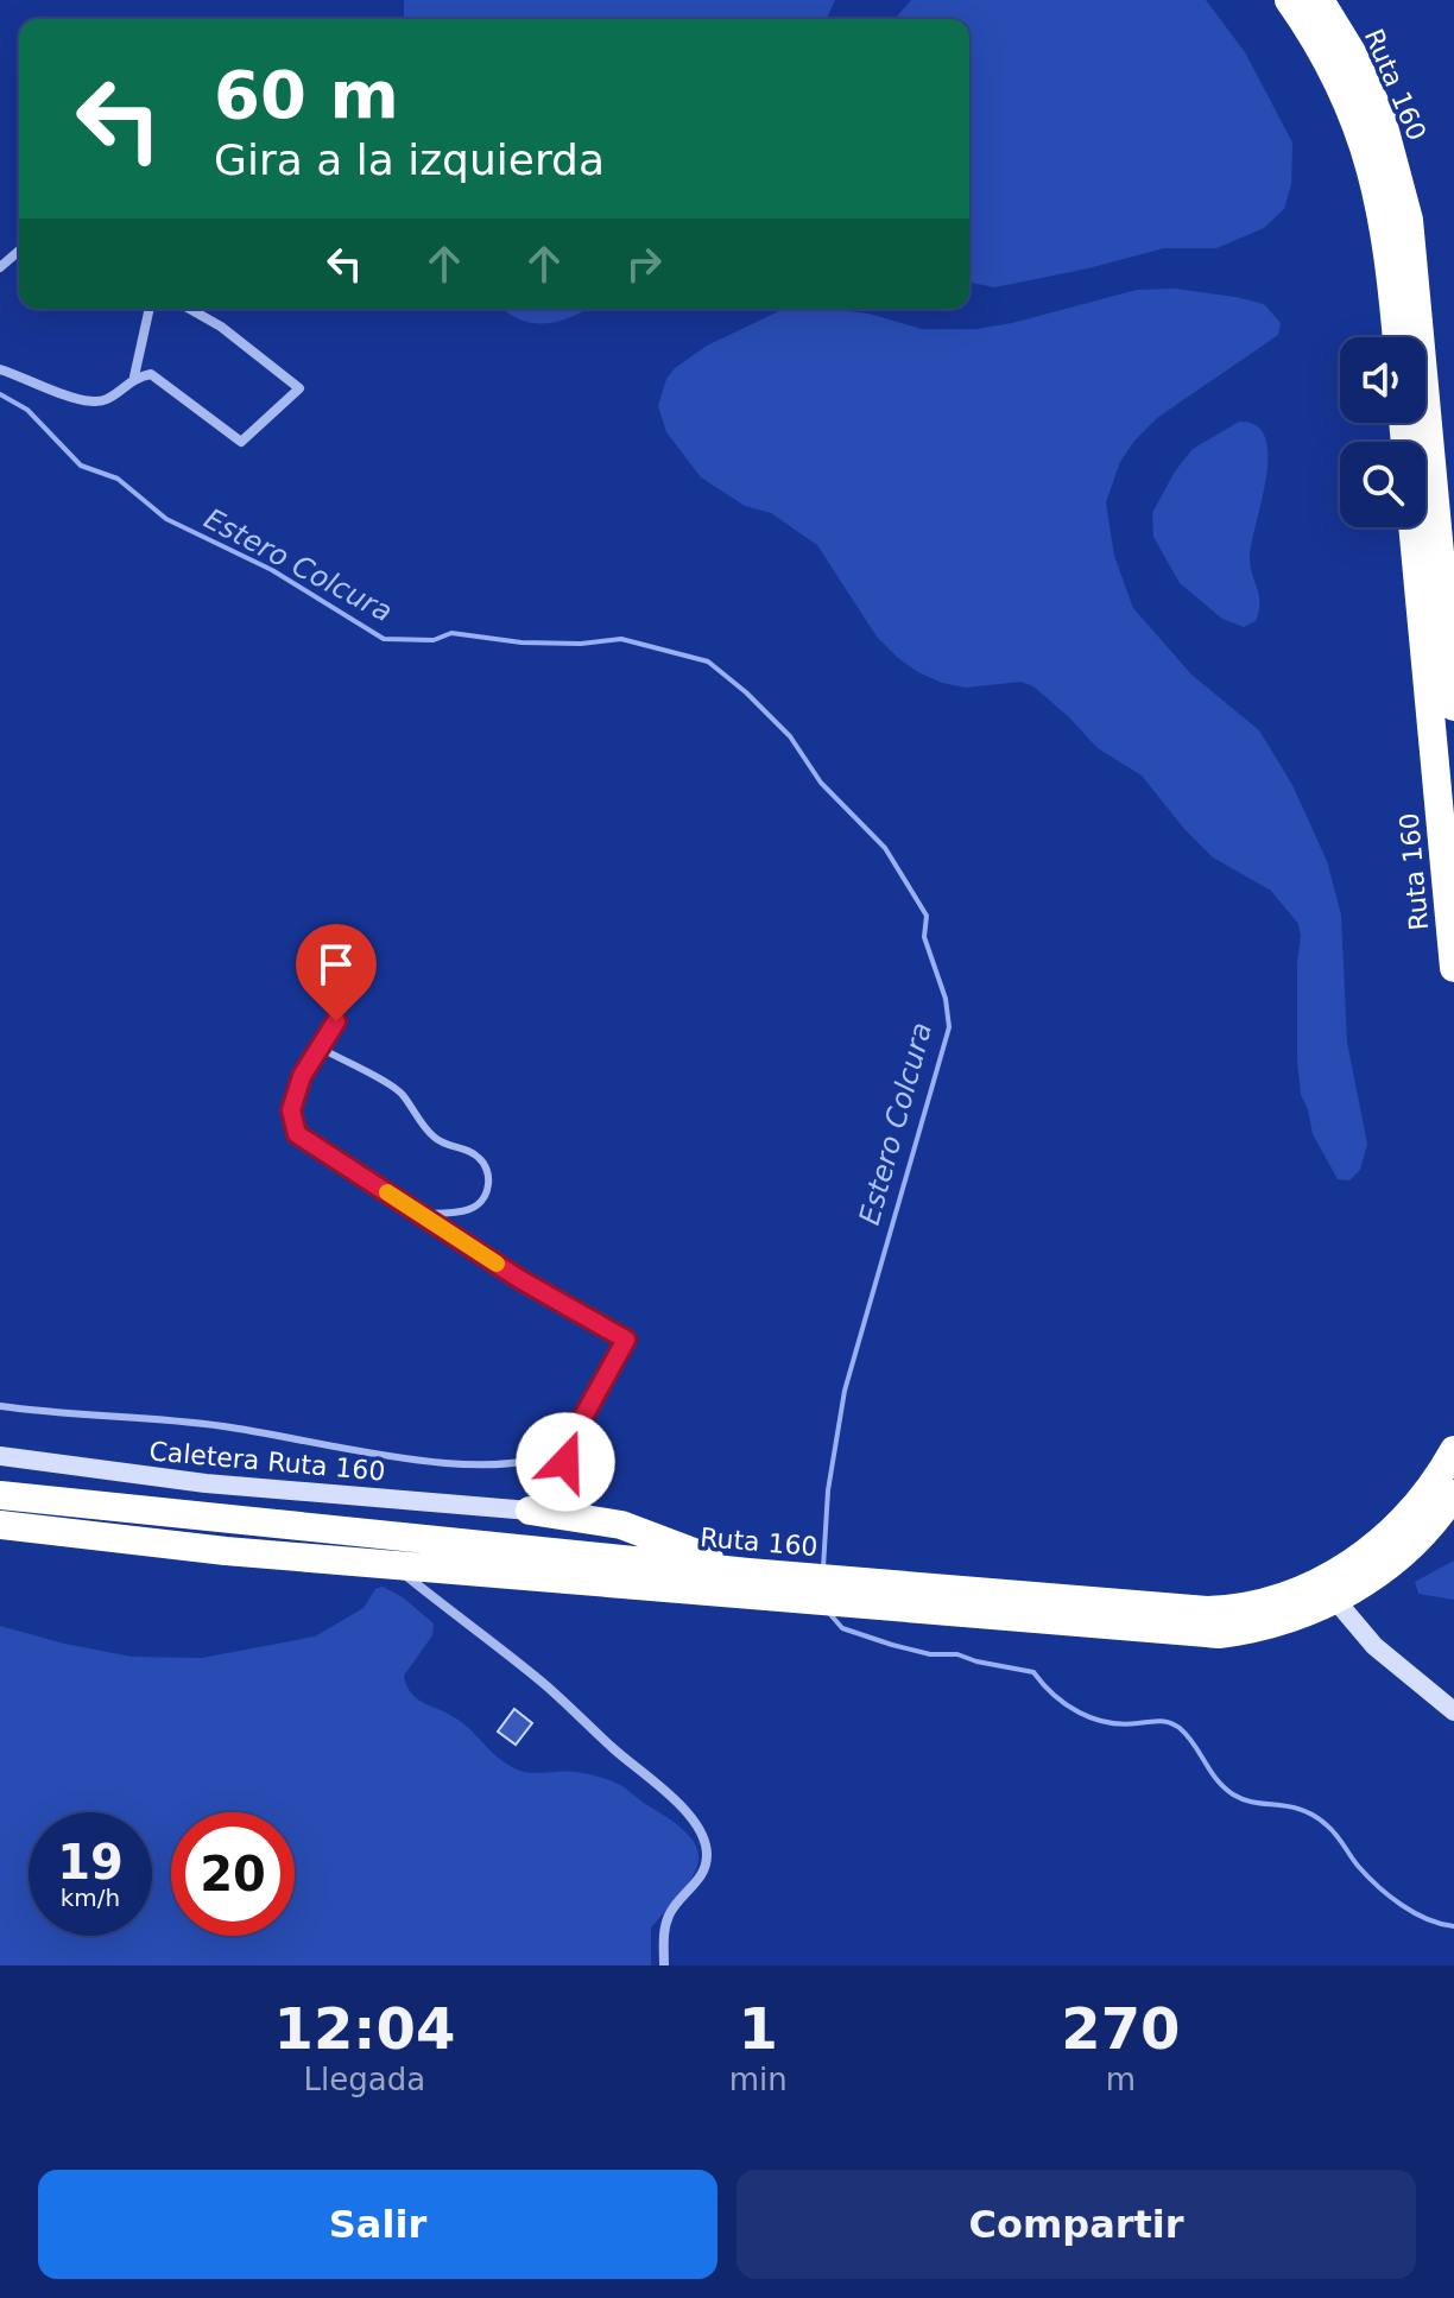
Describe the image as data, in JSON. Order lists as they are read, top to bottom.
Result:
{
  "streets": {
    "highway": ["Ruta 160"],
    "street": ["Caletera Ruta 160"]
  },
  "water": ["Estero Colcura"],
  "page": {
    "turn": ["60 m", "Gira a la izquierda"],
    "speed": "19 km/h",
    "limit": "20",
    "eta": [
      "12:04",
      "Llegada",
      "1",
      "min",
      "270",
      "m"
    ],
    "buttons": ["Salir", "Compartir"]
  }
}
